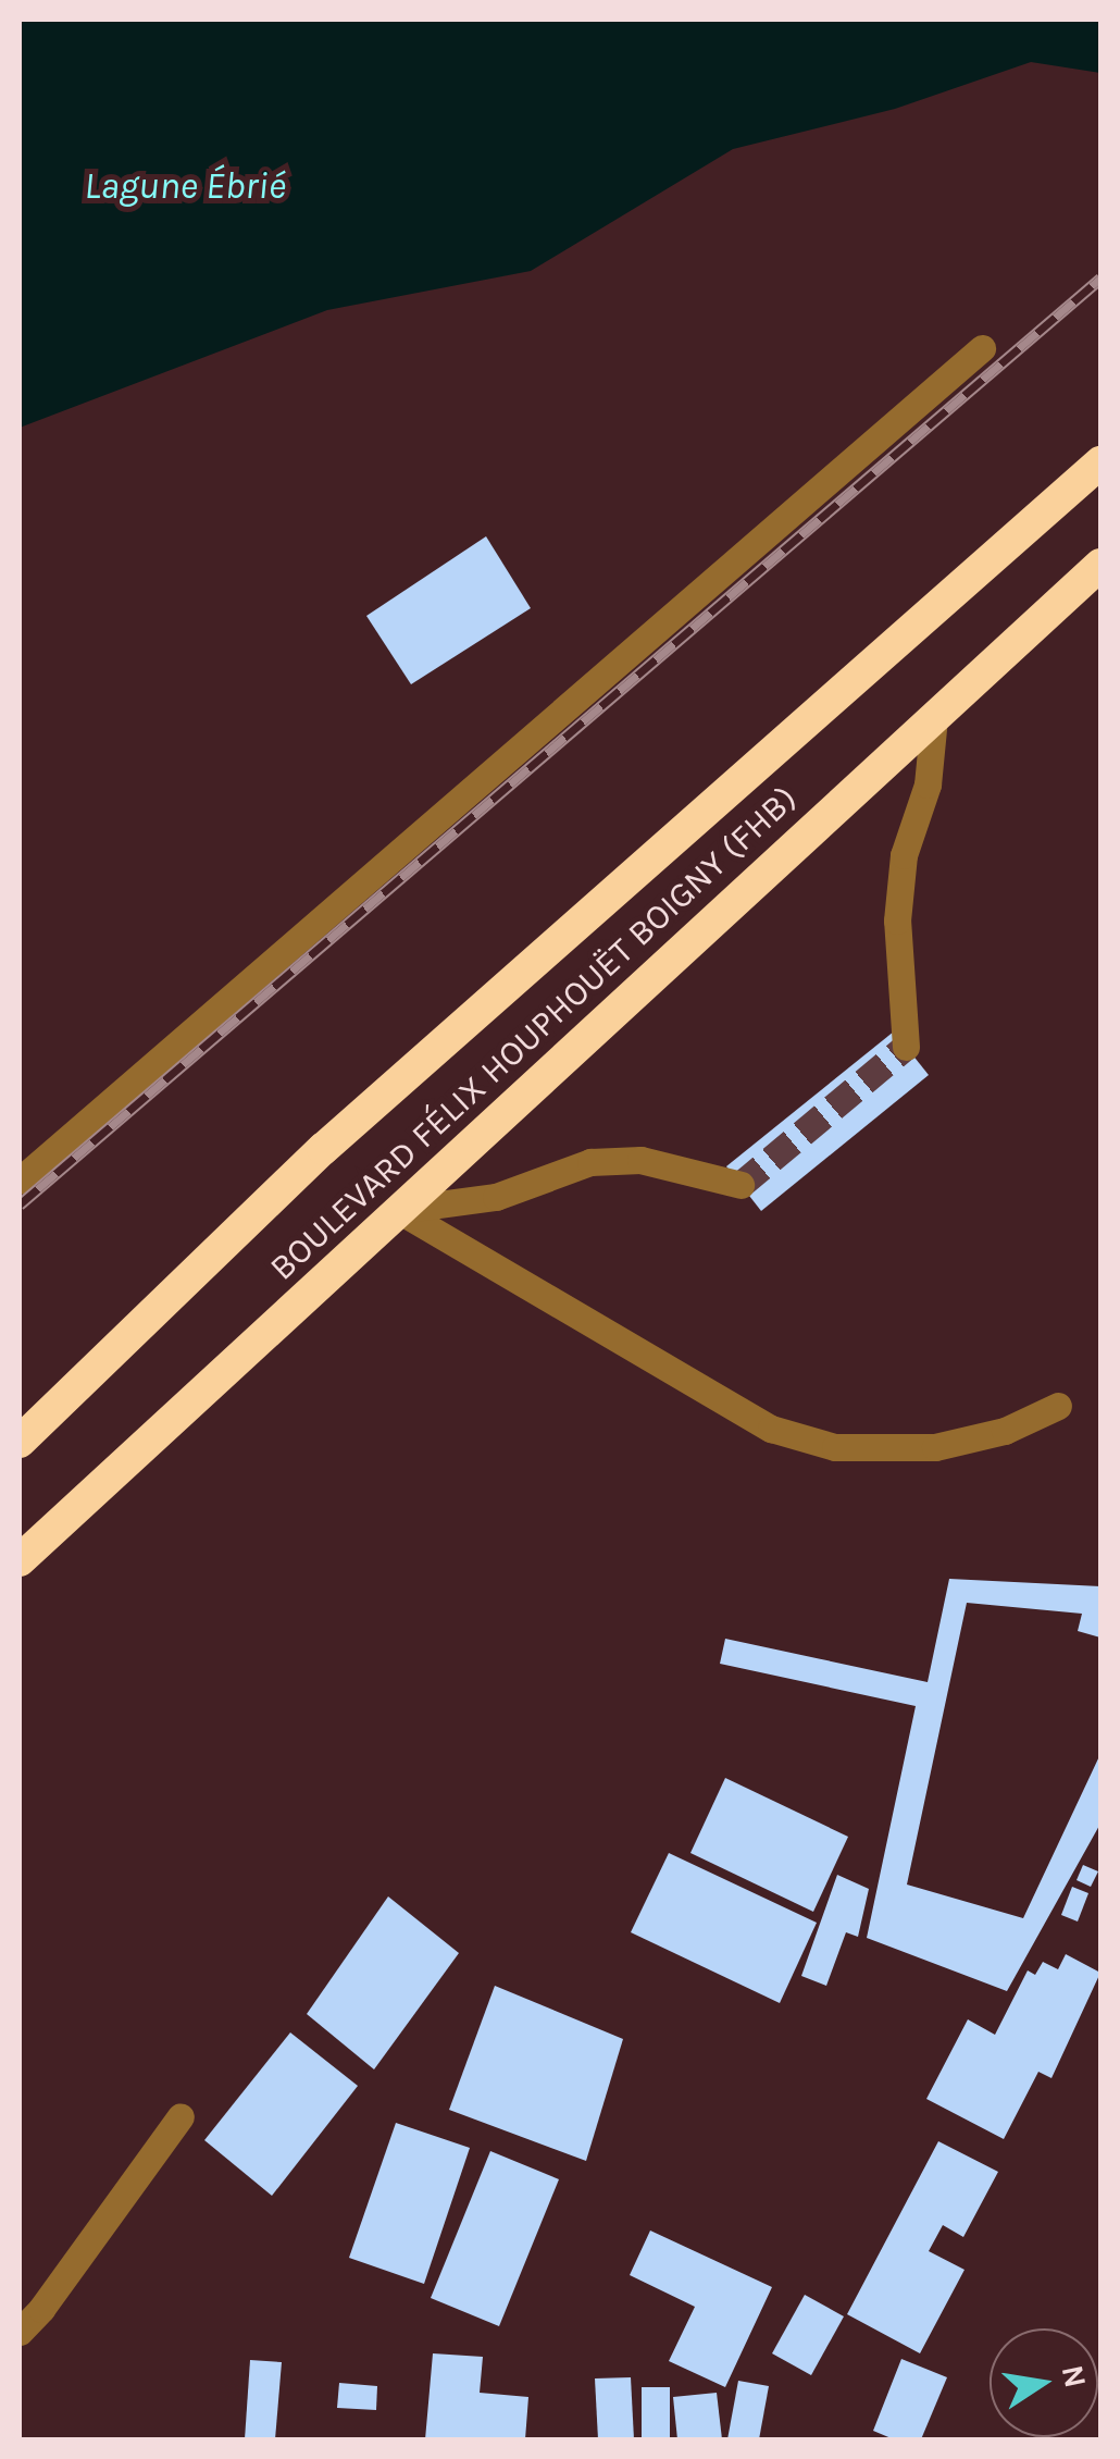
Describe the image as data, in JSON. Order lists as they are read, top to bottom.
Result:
{
  "streets": {
    "highway": ["BOULEVARD FÉLIX HOUPHOUËT BOIGNY (FHB)"]
  },
  "water": ["Lagune Ébrié"],
  "north": "right"
}
